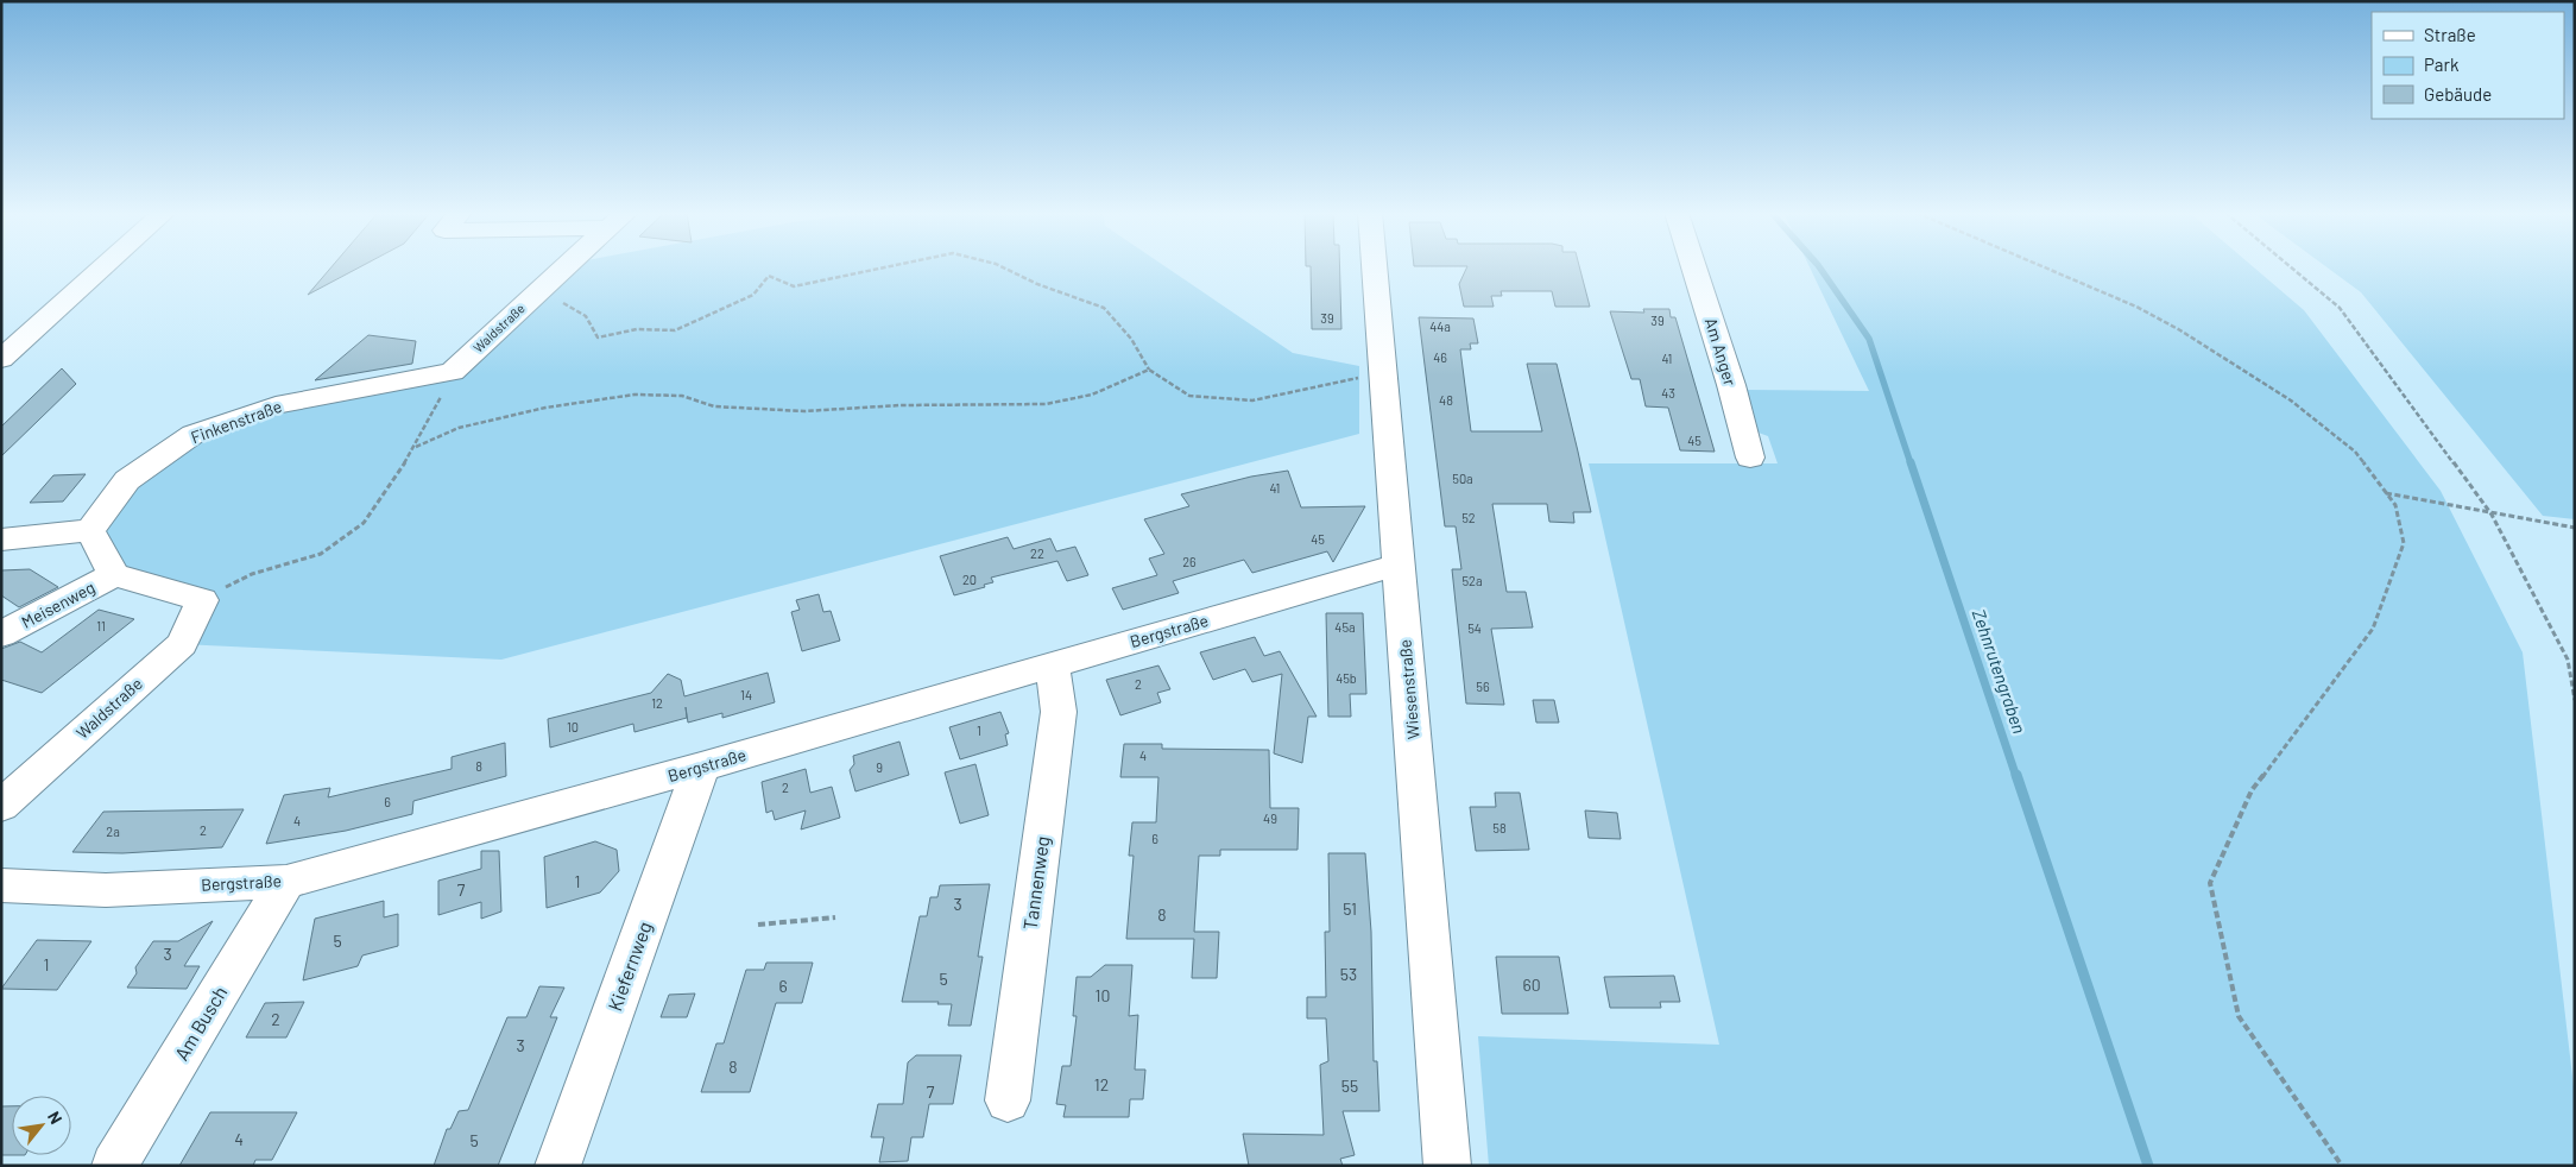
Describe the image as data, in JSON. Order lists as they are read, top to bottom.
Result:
{
  "streets": {
    "street": [
      "Waldstraße",
      "Am Anger",
      "Finkenstraße",
      "Meisenweg",
      "Bergstraße",
      "Wiesenstraße",
      "Tannenweg",
      "Kiefernweg",
      "Am Busch"
    ]
  },
  "crossings": [
    ["Waldstraße", "Finkenstraße"],
    ["Bergstraße", "Wiesenstraße"],
    ["Bergstraße", "Tannenweg"],
    ["Bergstraße", "Kiefernweg"],
    ["Bergstraße", "Am Busch"]
  ],
  "water": ["Zehnrutengraben"],
  "house_numbers": [
    "39",
    "39",
    "44a",
    "46",
    "41",
    "43",
    "48",
    "45",
    "50a",
    "41",
    "52",
    "45",
    "22",
    "26",
    "20",
    "52a",
    "11",
    "45a",
    "54",
    "45b",
    "2",
    "56",
    "14",
    "12",
    "10",
    "1",
    "4",
    "8",
    "9",
    "2",
    "6",
    "49",
    "4",
    "58",
    "2",
    "2a",
    "6",
    "1",
    "7",
    "3",
    "51",
    "8",
    "5",
    "3",
    "1",
    "53",
    "5",
    "60",
    "6",
    "10",
    "2",
    "3",
    "8",
    "12",
    "55",
    "7",
    "4",
    "5"
  ],
  "legend": ["Straße", "Park", "Gebäude"],
  "north": "top right"
}
